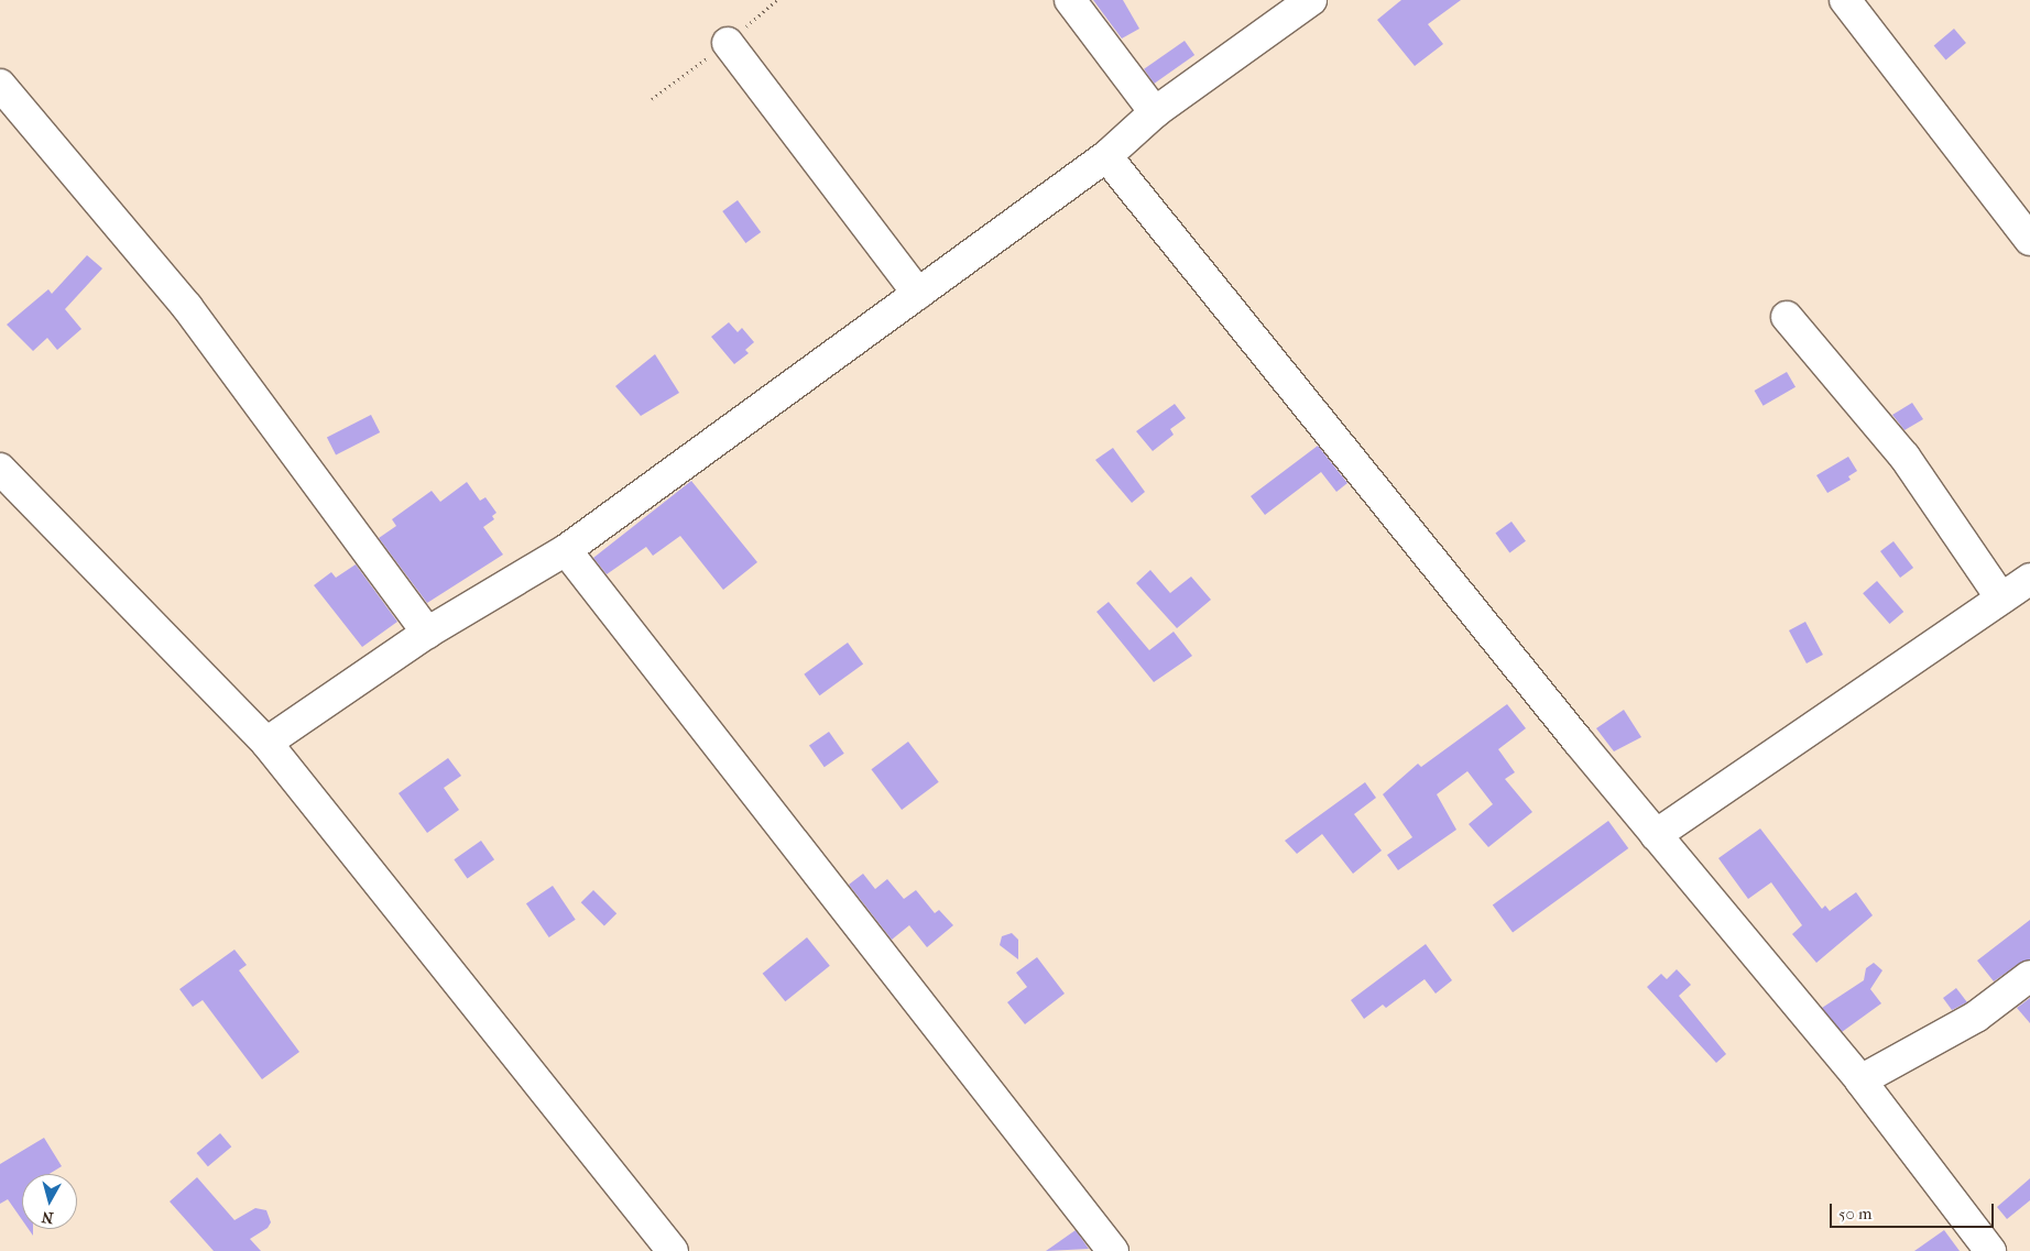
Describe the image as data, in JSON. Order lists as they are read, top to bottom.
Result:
{
  "scale_bar": "50 m",
  "north": "bottom"
}
